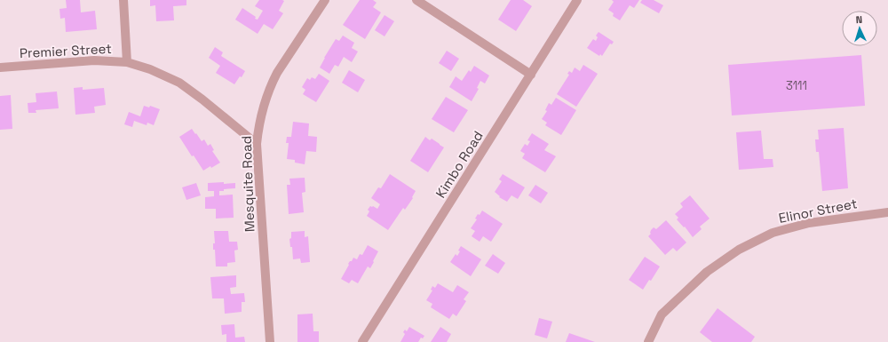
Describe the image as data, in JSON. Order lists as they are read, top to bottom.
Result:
{
  "streets": {
    "street": [
      "Premier Street",
      "Kimbo Road",
      "Mesquite Road",
      "Elinor Street"
    ]
  },
  "crossings": [
    ["Premier Street", "Mesquite Road"]
  ],
  "house_numbers": ["3111"],
  "north": "top"
}
